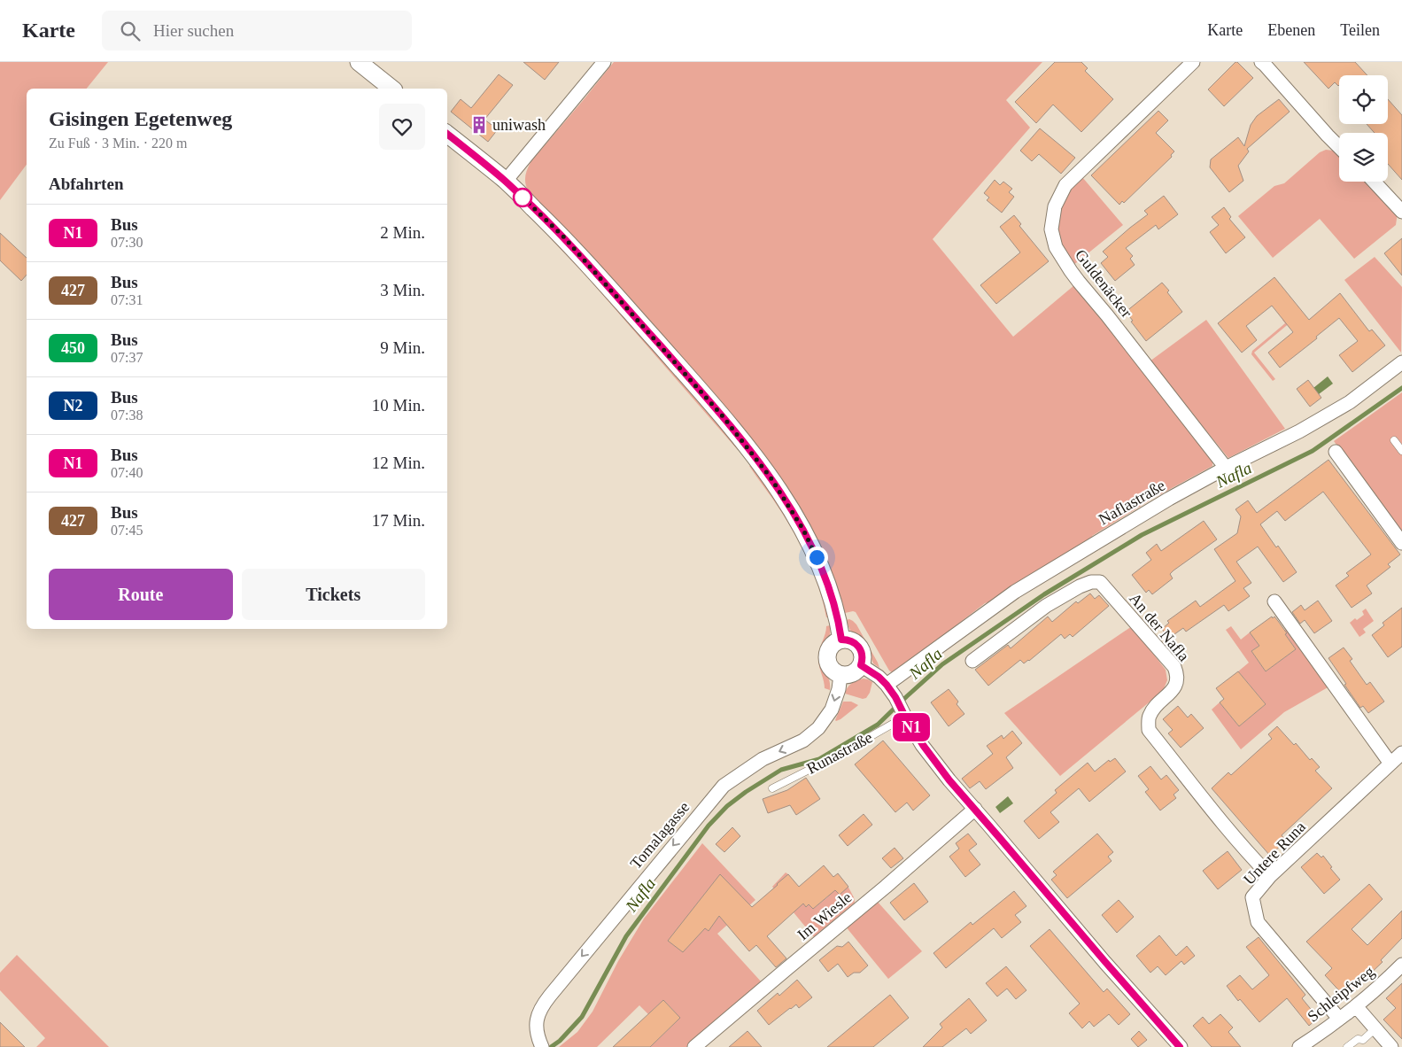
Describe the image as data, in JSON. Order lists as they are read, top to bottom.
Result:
{
  "streets": {
    "street": [
      "Guldenäcker",
      "Naflastraße",
      "An der Nafla",
      "Tomalagasse",
      "Untere Runa",
      "Im Wiesle",
      "Schleipfweg"
    ],
    "lane": ["Runastraße"]
  },
  "crossings": [
    ["Guldenäcker", "Naflastraße"],
    ["An der Nafla", "Untere Runa"],
    ["Untere Runa", "Schleipfweg"]
  ],
  "one_way": ["Tomalagasse"],
  "water": ["Nafla"],
  "places": {
    "building": ["uniwash"]
  },
  "lines": ["bus line N1"],
  "page": {
    "header": "Karte",
    "search": "Hier suchen",
    "nav": ["Karte", "Ebenen", "Teilen"],
    "on_map": "N1",
    "heading": [
      ["Gisingen Egetenweg", "Zu Fuß · 3 Min. · 220 m"],
      "Abfahrten"
    ],
    "list": [
      {
        "mark": "N1",
        "name": "Bus",
        "note": "07:30",
        "value": "2 Min."
      },
      {
        "mark": "427",
        "name": "Bus",
        "note": "07:31",
        "value": "3 Min."
      },
      {
        "mark": "450",
        "name": "Bus",
        "note": "07:37",
        "value": "9 Min."
      },
      {
        "mark": "N2",
        "name": "Bus",
        "note": "07:38",
        "value": "10 Min."
      },
      {
        "mark": "N1",
        "name": "Bus",
        "note": "07:40",
        "value": "12 Min."
      },
      {
        "mark": "427",
        "name": "Bus",
        "note": "07:45",
        "value": "17 Min."
      }
    ],
    "buttons": ["Route", "Tickets"]
  }
}
